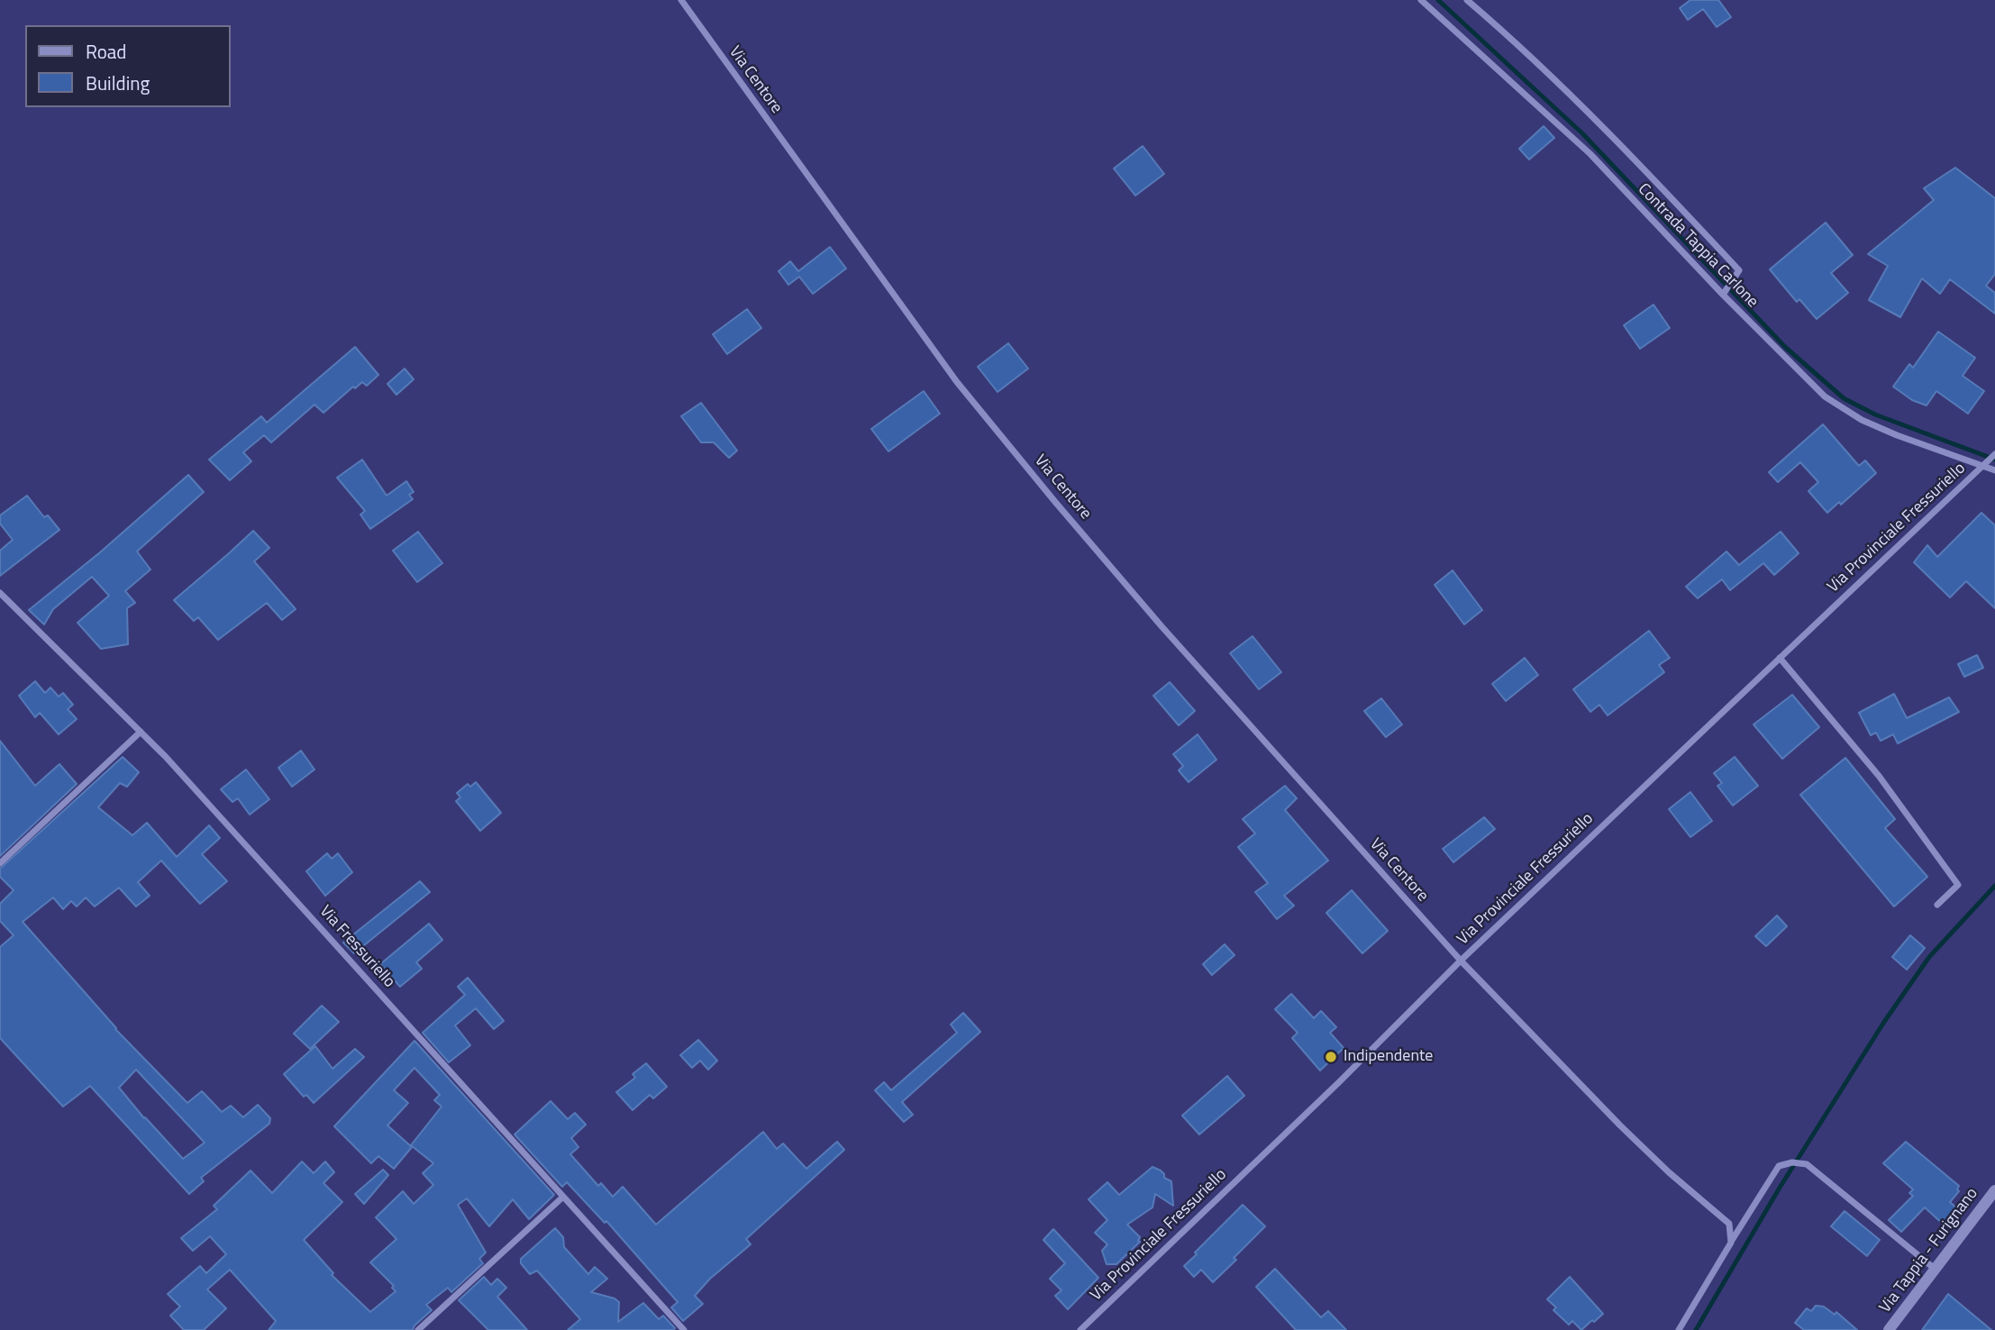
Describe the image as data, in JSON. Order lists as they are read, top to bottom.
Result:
{
  "streets": {
    "street": [
      "Via Centore",
      "Contrada Tappia Carlone",
      "Via Provinciale Fressuriello",
      "Via Fressuriello",
      "Via Tappia - Furignano"
    ]
  },
  "crossings": [
    ["Via Centore", "Via Provinciale Fressuriello"],
    ["Contrada Tappia Carlone", "Via Provinciale Fressuriello"]
  ],
  "places": ["Indipendente"],
  "legend": ["Road", "Building"]
}
